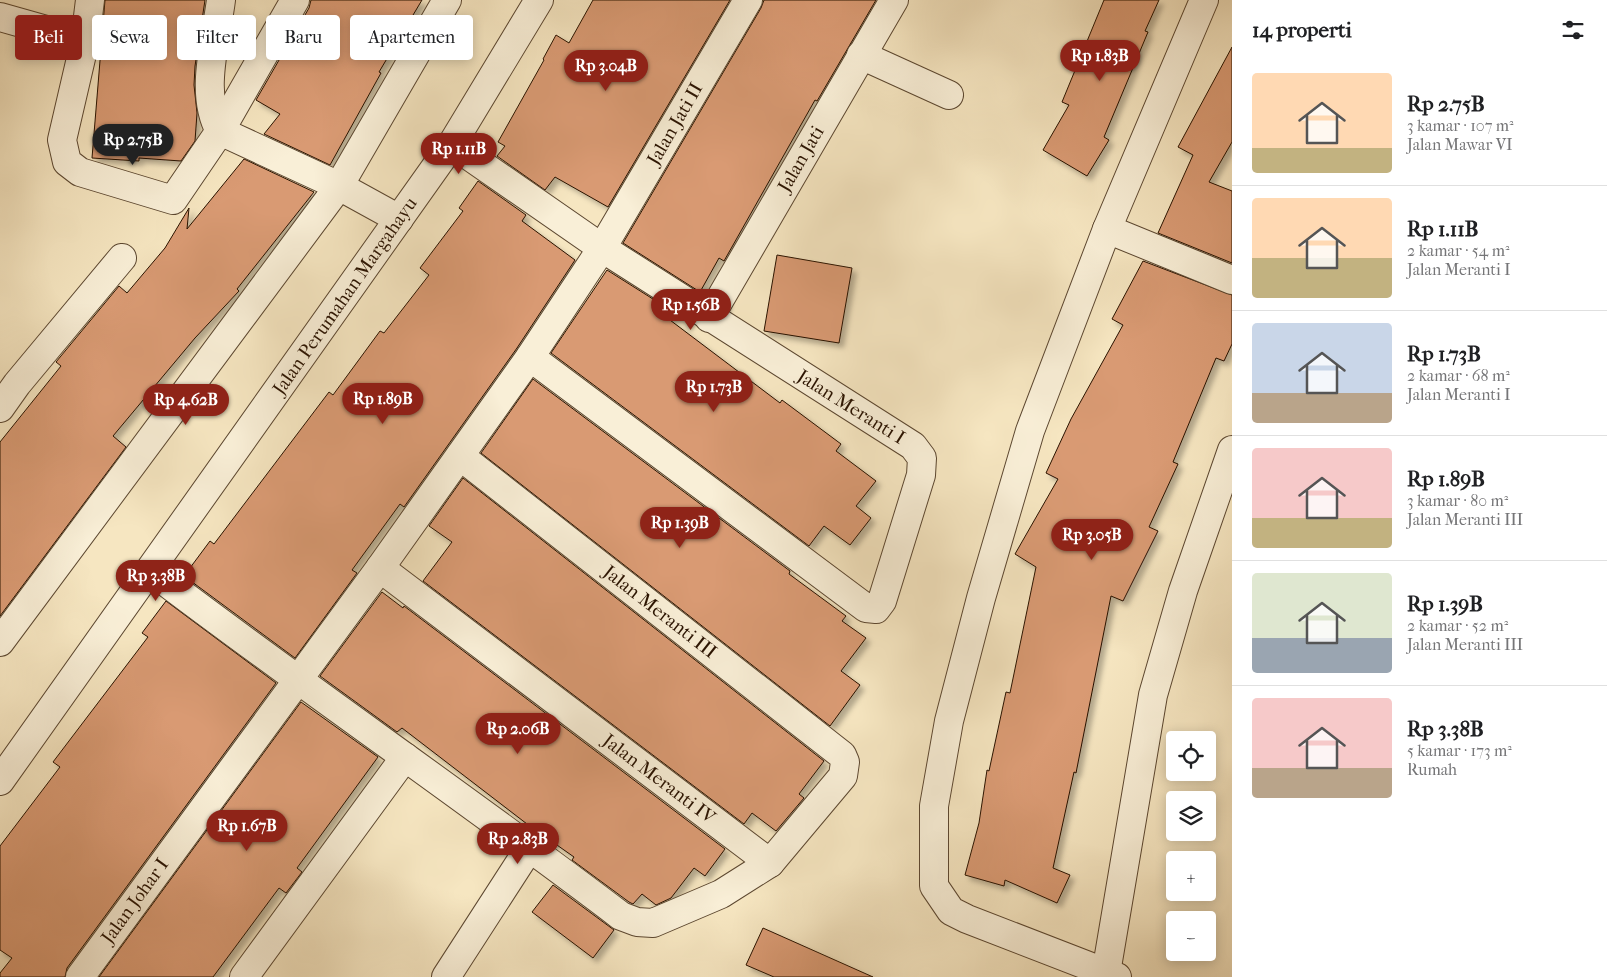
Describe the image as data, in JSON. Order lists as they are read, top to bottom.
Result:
{
  "streets": {
    "street": [
      "Jalan Jati II",
      "Jalan Jati",
      "Jalan Perumahan Margahayu",
      "Jalan Meranti I",
      "Jalan Meranti III",
      "Jalan Meranti IV",
      "Jalan Johar I"
    ]
  },
  "crossings": [
    ["Jalan Jati II", "Jalan Meranti I"],
    ["Jalan Jati II", "Jalan Meranti III"],
    ["Jalan Jati II", "Jalan Johar I"],
    ["Jalan Jati", "Jalan Meranti I"],
    ["Jalan Perumahan Margahayu", "Jalan Meranti I"],
    ["Jalan Meranti III", "Jalan Meranti IV"],
    ["Jalan Meranti III", "Jalan Johar I"],
    ["Jalan Meranti IV", "Jalan Johar I"]
  ],
  "page": {
    "heading": "14 properti",
    "chip": [
      "Beli",
      "Sewa",
      "Filter",
      "Baru",
      "Apartemen"
    ],
    "price": [
      "Rp 1.83B",
      "Rp 3.04B",
      "Rp 2.75B",
      "Rp 1.11B",
      "Rp 1.56B",
      "Rp 1.73B",
      "Rp 1.89B",
      "Rp 4.62B",
      "Rp 1.39B",
      "Rp 3.05B",
      "Rp 3.38B",
      "Rp 2.06B",
      "Rp 1.67B",
      "Rp 2.83B"
    ],
    "list": [
      {
        "name": "Rp 2.75B",
        "note": "3 kamar · 107 m² · Jalan Mawar VI"
      },
      {
        "name": "Rp 1.11B",
        "note": "2 kamar · 54 m² · Jalan Meranti I"
      },
      {
        "name": "Rp 1.73B",
        "note": "2 kamar · 68 m² · Jalan Meranti I"
      },
      {
        "name": "Rp 1.89B",
        "note": "3 kamar · 80 m² · Jalan Meranti III"
      },
      {
        "name": "Rp 1.39B",
        "note": "2 kamar · 52 m² · Jalan Meranti III"
      },
      {
        "name": "Rp 3.38B",
        "note": "5 kamar · 173 m² · Rumah"
      }
    ],
    "map_buttons": ["+", "−"]
  }
}
